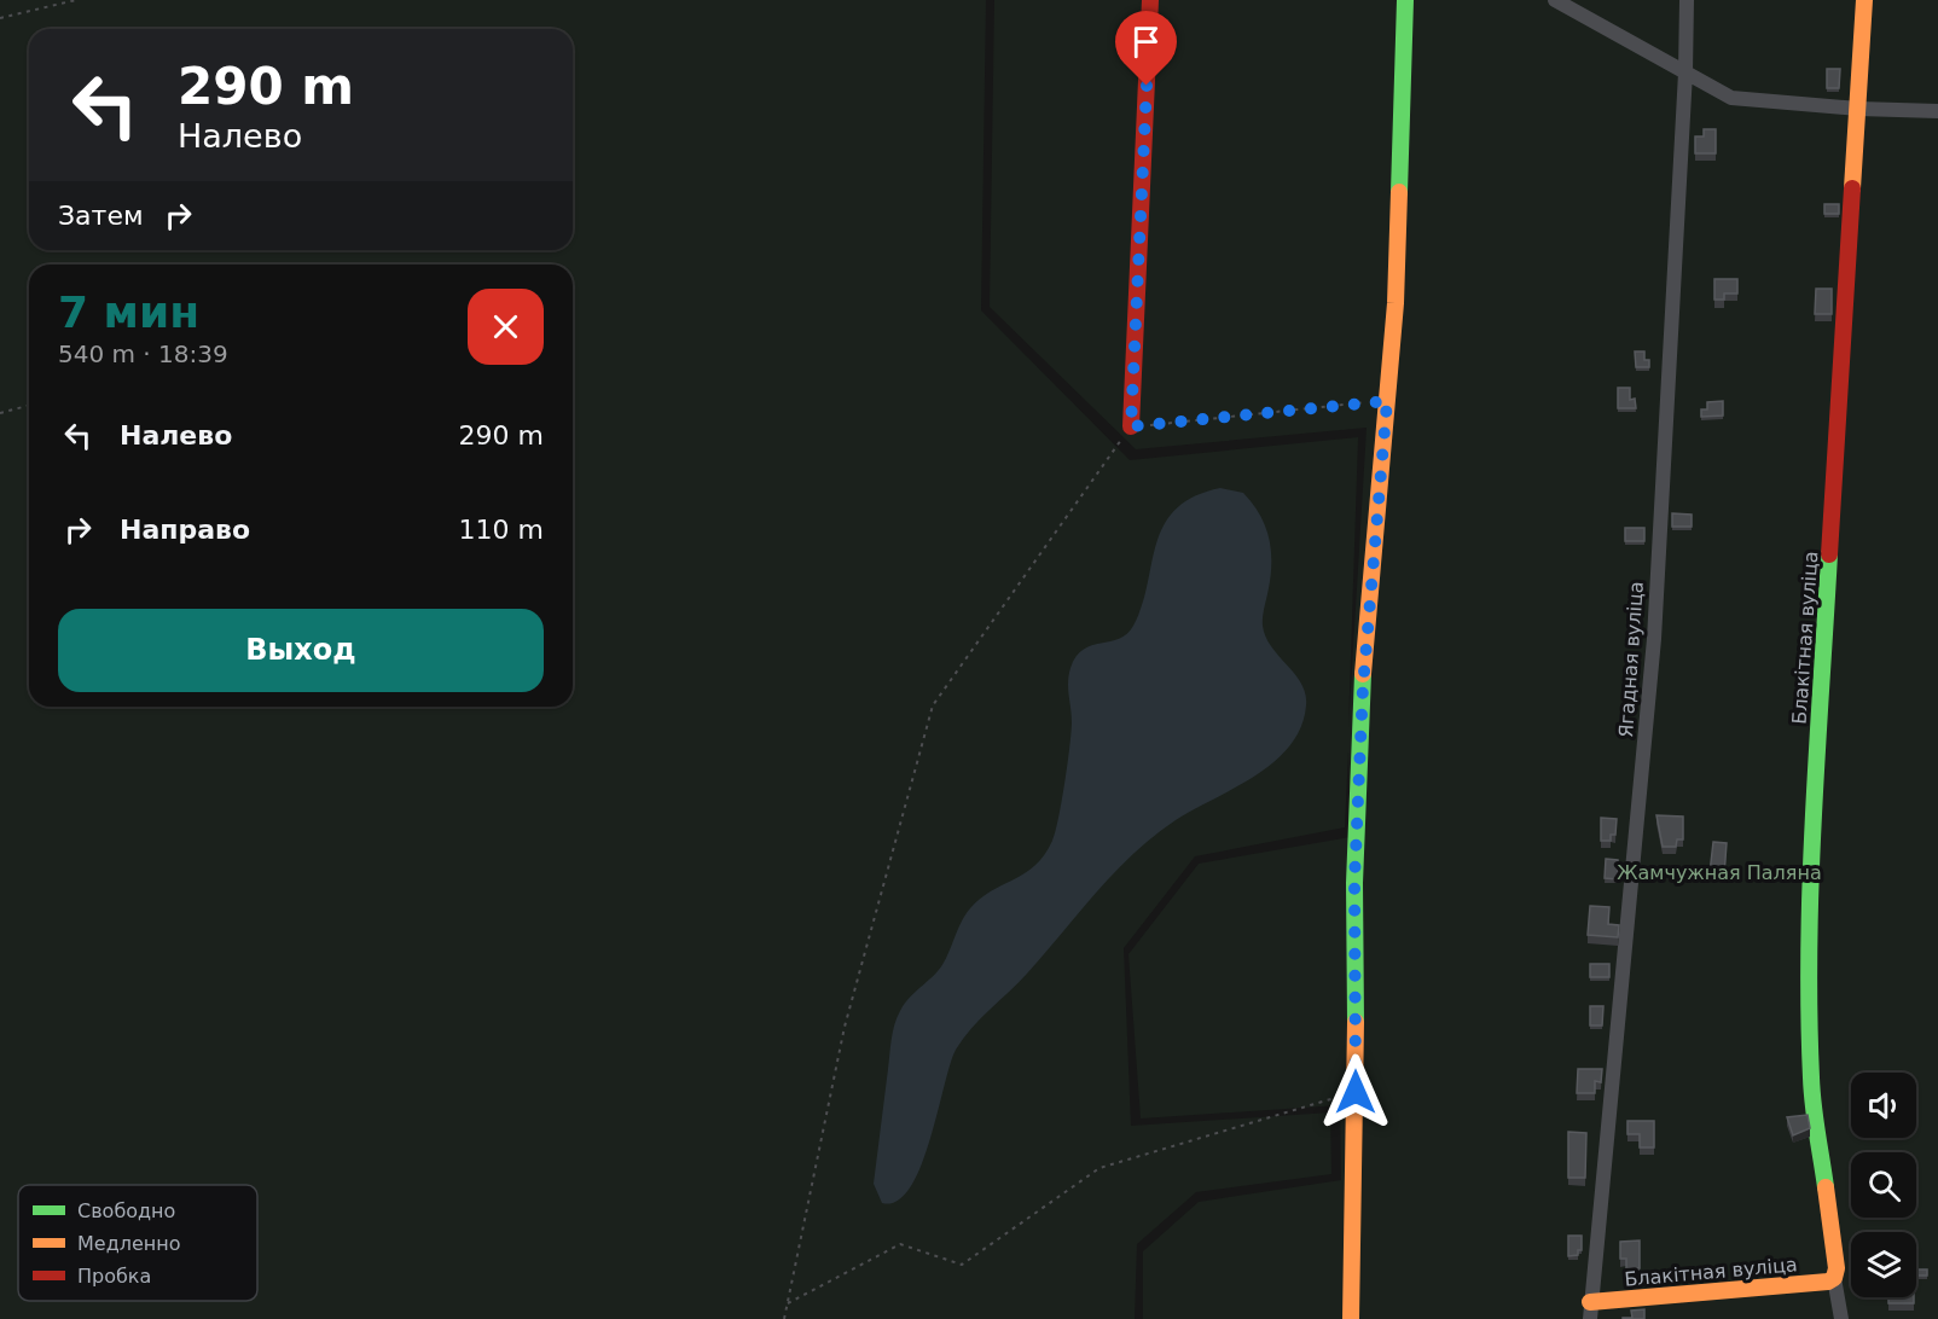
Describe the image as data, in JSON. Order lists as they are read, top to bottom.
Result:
{
  "streets": {
    "street": ["Блакітная вуліца", "Ягадная вуліца"]
  },
  "crossings": [
    ["Блакітная вуліца", "Ягадная вуліца"]
  ],
  "parks": ["Жамчужная Паляна"],
  "legend": ["Свободно", "Медленно", "Пробка"],
  "page": {
    "turn": ["290 m", "Налево"],
    "then": "Затем",
    "heading": ["7 мин", "540 m · 18:39"],
    "list": [
      {
        "name": "Налево",
        "value": "290 m"
      },
      {
        "name": "Направо",
        "value": "110 m"
      }
    ],
    "buttons": "Выход"
  }
}
